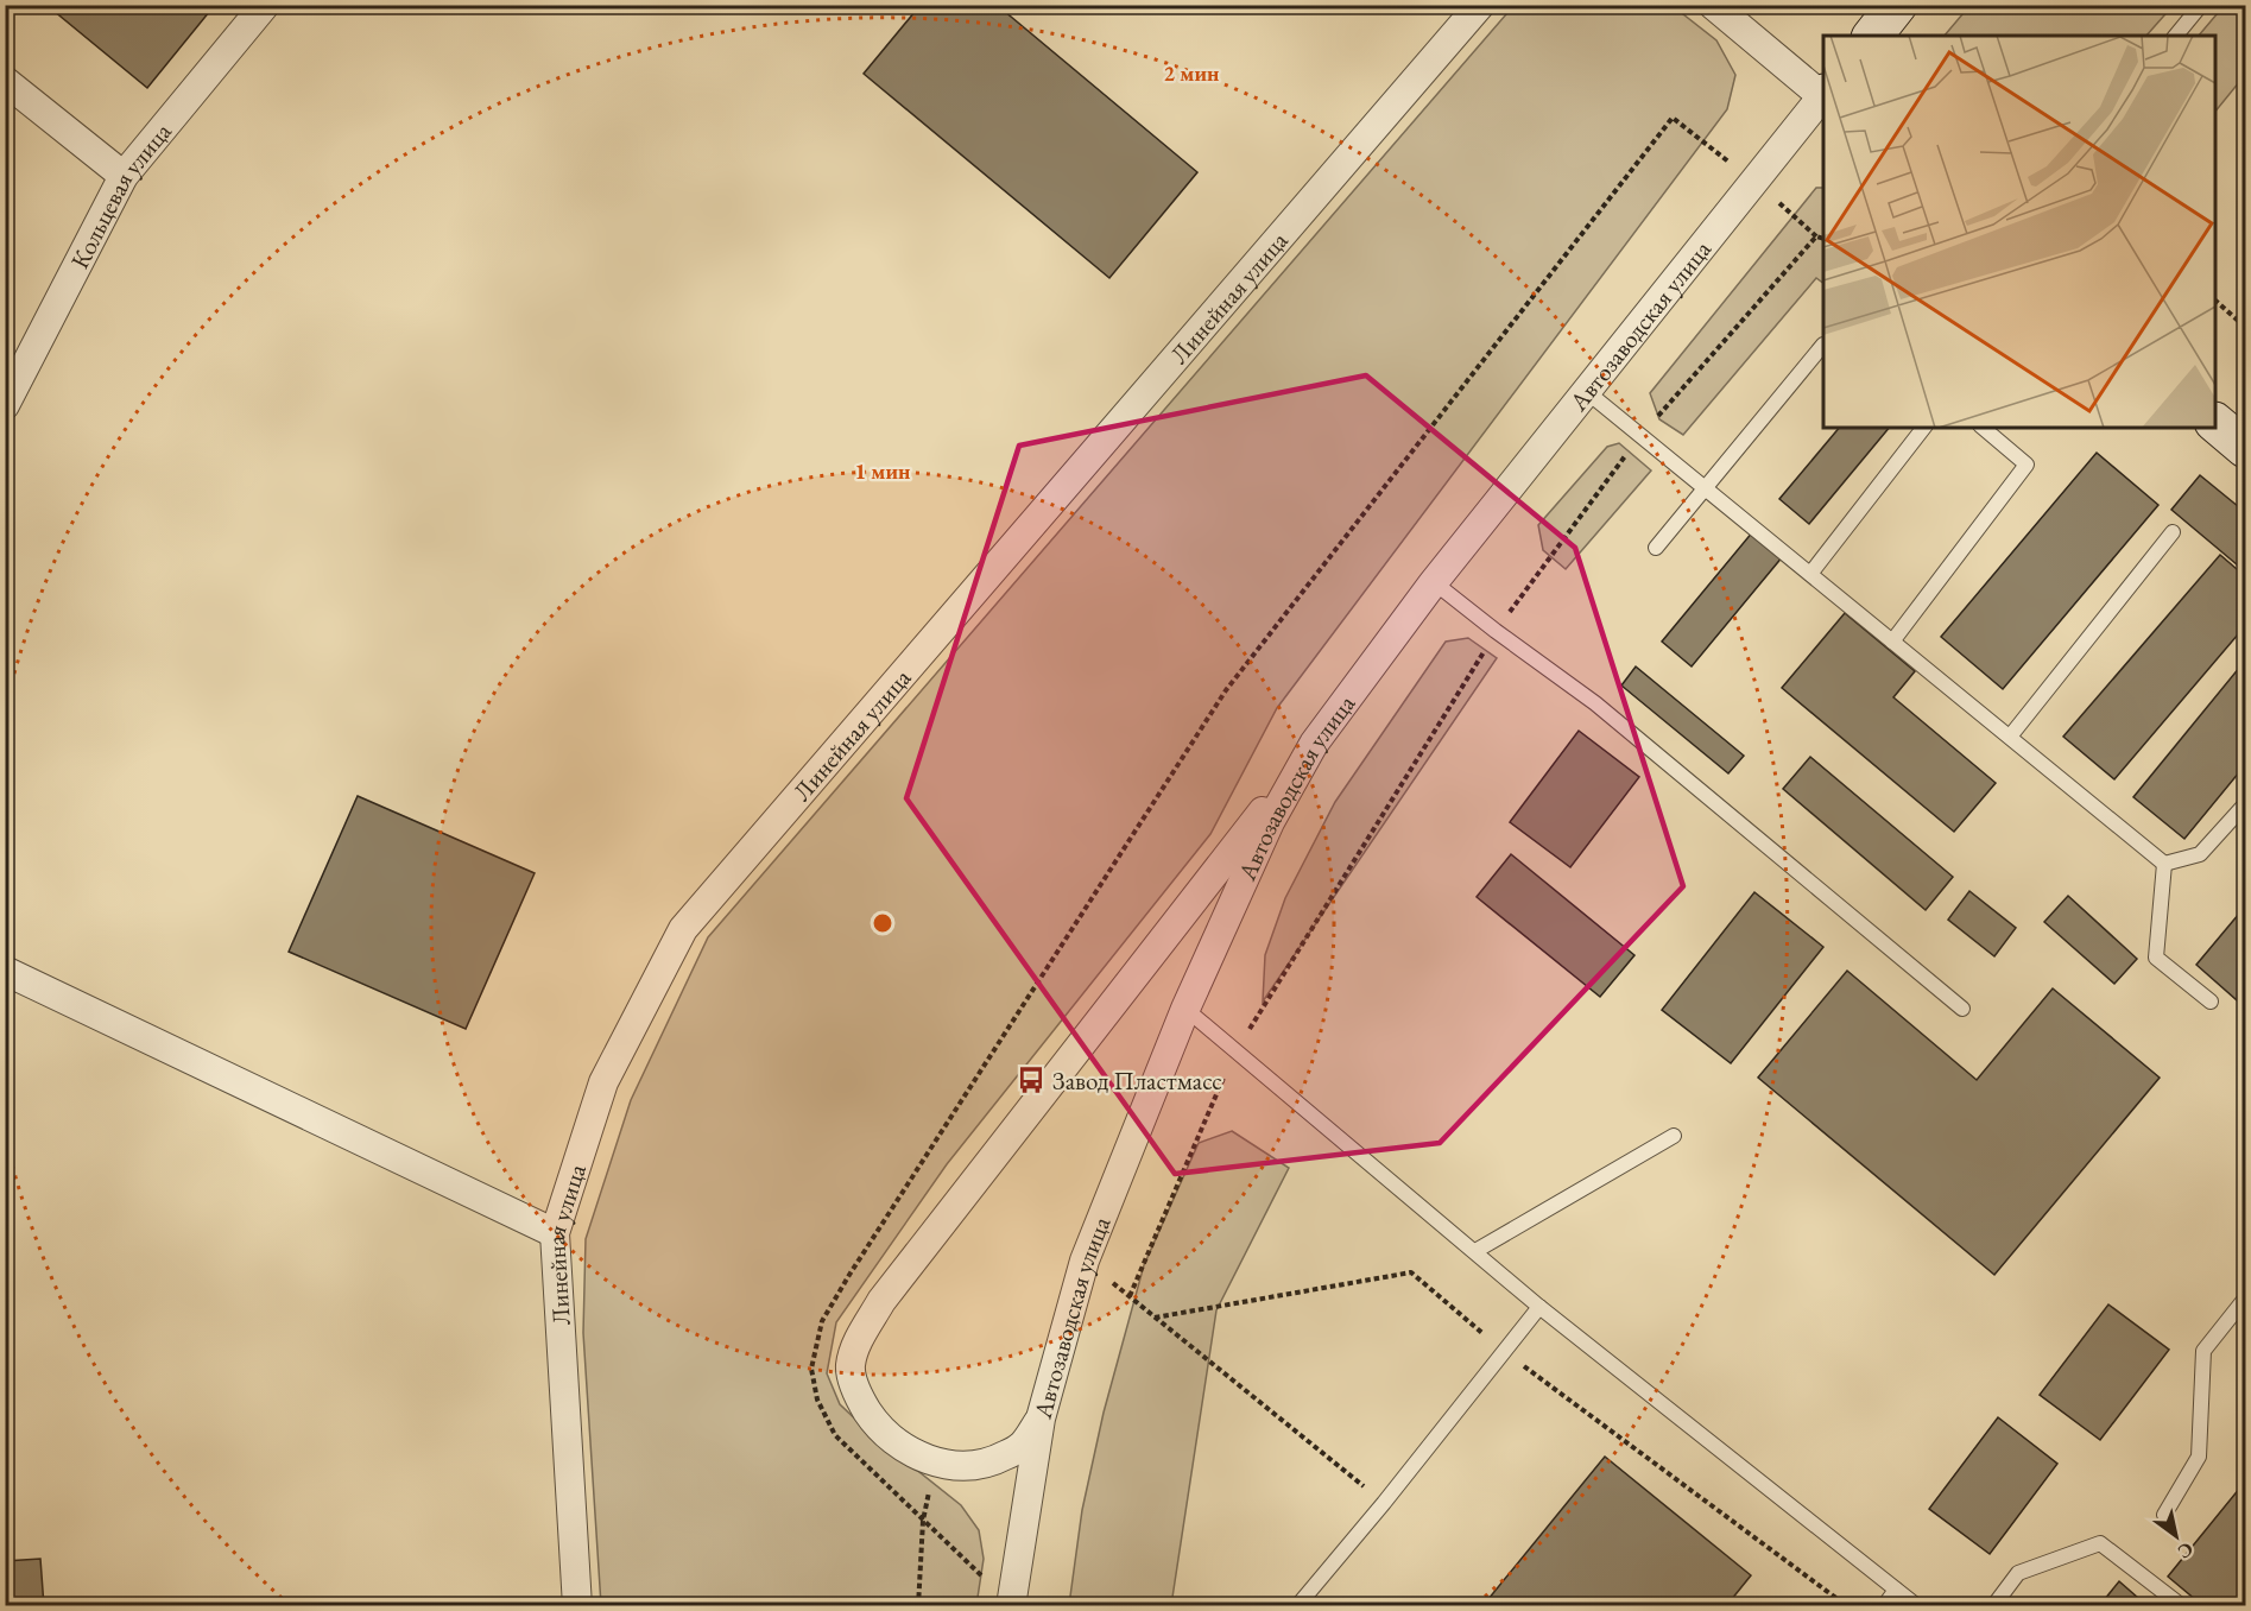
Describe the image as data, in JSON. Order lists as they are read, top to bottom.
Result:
{
  "streets": {
    "street": ["Кольцевая улица", "Линейная улица", "Автозаводская улица"]
  },
  "places": {
    "bus stop": ["Завод Пластмасс"]
  },
  "north": "bottom right",
  "rings": ["2 мин", "1 мин"]
}
